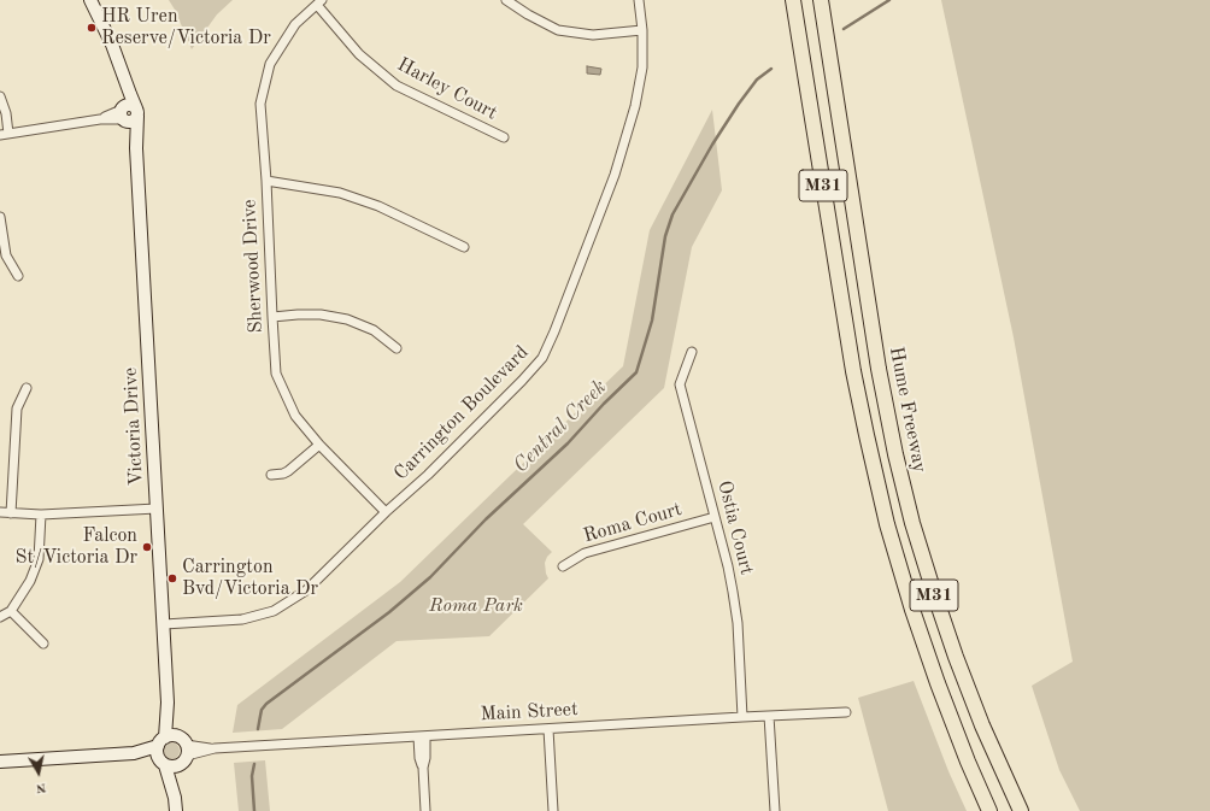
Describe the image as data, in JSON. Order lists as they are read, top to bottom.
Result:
{
  "streets": {
    "highway": ["M31", "Hume Freeway"],
    "street": [
      "Harley Court",
      "Sherwood Drive",
      "Carrington Boulevard",
      "Victoria Drive",
      "Roma Court",
      "Ostia Court",
      "Main Street"
    ]
  },
  "crossings": [
    ["Harley Court", "Sherwood Drive"],
    ["Sherwood Drive", "Carrington Boulevard"],
    ["Carrington Boulevard", "Victoria Drive"],
    ["Victoria Drive", "Main Street"],
    ["Roma Court", "Ostia Court"],
    ["Ostia Court", "Main Street"]
  ],
  "water": ["Central Creek"],
  "parks": ["Roma Park"],
  "places": ["HR Uren Reserve/Victoria Dr", "Falcon St/Victoria Dr", "Carrington Bvd/Victoria Dr"],
  "north": "bottom"
}
